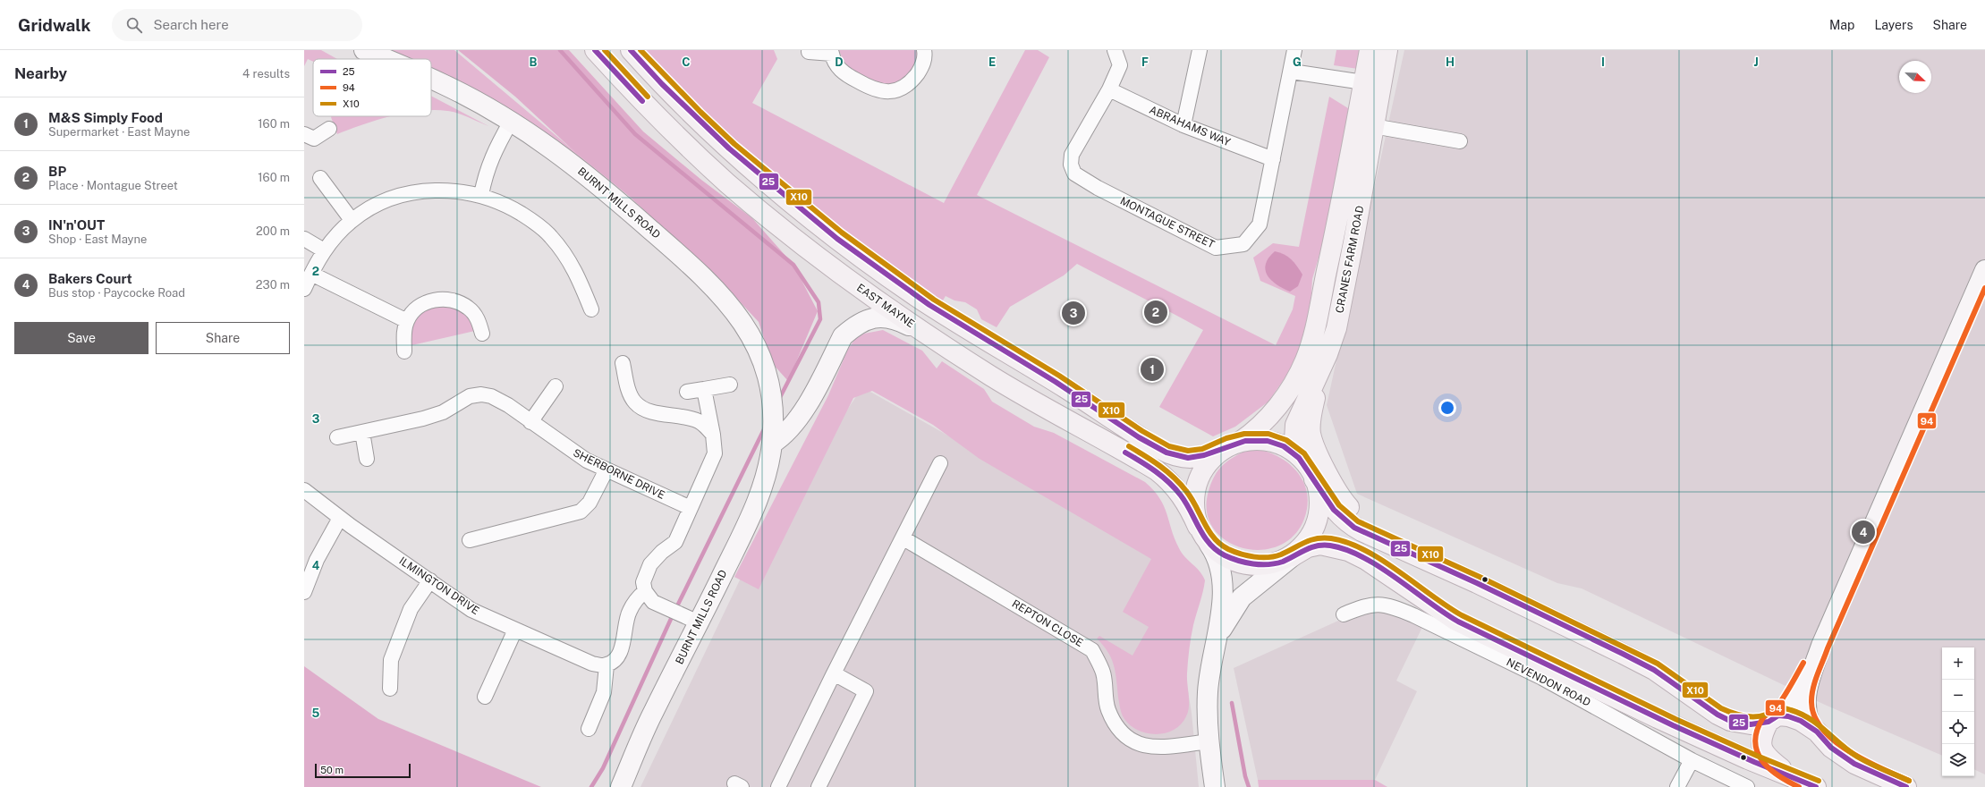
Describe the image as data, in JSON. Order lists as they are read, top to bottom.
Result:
{
  "streets": {
    "main road": ["CRANES FARM ROAD", "EAST MAYNE"],
    "street": [
      "ABRAHAMS WAY",
      "BURNT MILLS ROAD",
      "MONTAGUE STREET",
      "SHERBORNE DRIVE",
      "ILMINGTON DRIVE",
      "REPTON CLOSE",
      "NEVENDON ROAD"
    ]
  },
  "crossings": [
    ["ABRAHAMS WAY", "MONTAGUE STREET"],
    ["CRANES FARM ROAD", "EAST MAYNE"]
  ],
  "lines": ["transit line 25", "transit line X10", "transit line 94"],
  "legend": ["25", "94", "X10"],
  "scale_bar": "50 m",
  "north": "bottom right",
  "page": {
    "header": "Gridwalk",
    "search": "Search here",
    "nav": ["Map", "Layers", "Share"],
    "heading": ["Nearby", "4 results"],
    "list": [
      {
        "mark": "1",
        "name": "M&S Simply Food",
        "note": "Supermarket · East Mayne",
        "value": "160 m"
      },
      {
        "mark": "2",
        "name": "BP",
        "note": "Place · Montague Street",
        "value": "160 m"
      },
      {
        "mark": "3",
        "name": "IN'n'OUT",
        "note": "Shop · East Mayne",
        "value": "200 m"
      },
      {
        "mark": "4",
        "name": "Bakers Court",
        "note": "Bus stop · Paycocke Road",
        "value": "230 m"
      }
    ],
    "pins": [
      "2",
      "3",
      "1",
      "4"
    ],
    "buttons": ["Save", "Share"],
    "map_buttons": ["+", "−"],
    "scale": "50 m"
  },
  "grid": {
    "columns": [
      "B",
      "C",
      "D",
      "E",
      "F",
      "G",
      "H",
      "I",
      "J"
    ],
    "rows": [
      "2",
      "3",
      "4",
      "5"
    ]
  }
}
